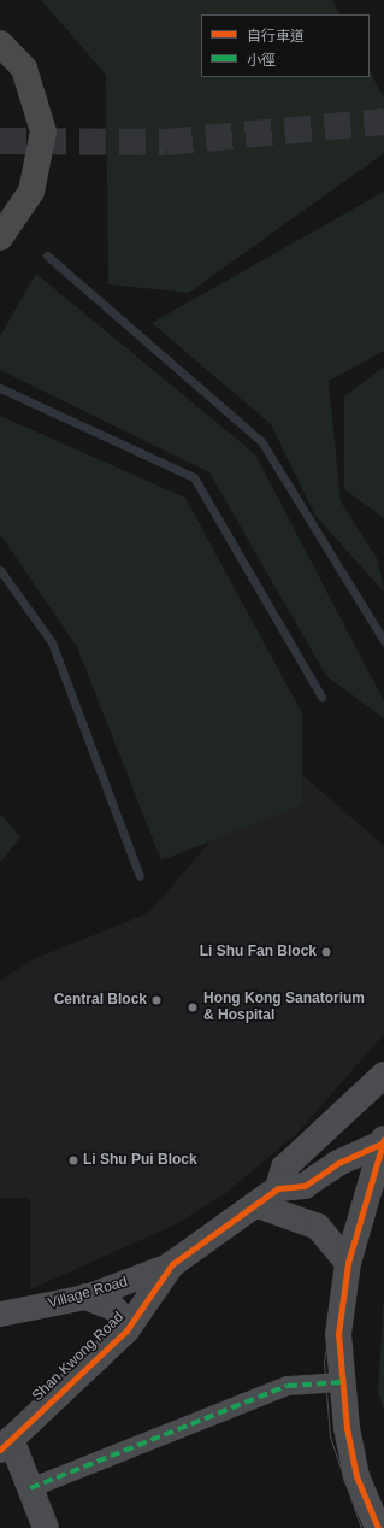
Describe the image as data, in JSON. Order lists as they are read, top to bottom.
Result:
{
  "streets": {
    "street": ["Village Road", "Shan Kwong Road"]
  },
  "crossings": [
    ["Village Road", "Shan Kwong Road"]
  ],
  "places": [
    "Li Shu Fan Block",
    "Central Block",
    "Hong Kong Sanatorium & Hospital",
    "Li Shu Pui Block"
  ],
  "legend": ["自行車道", "小徑"]
}
